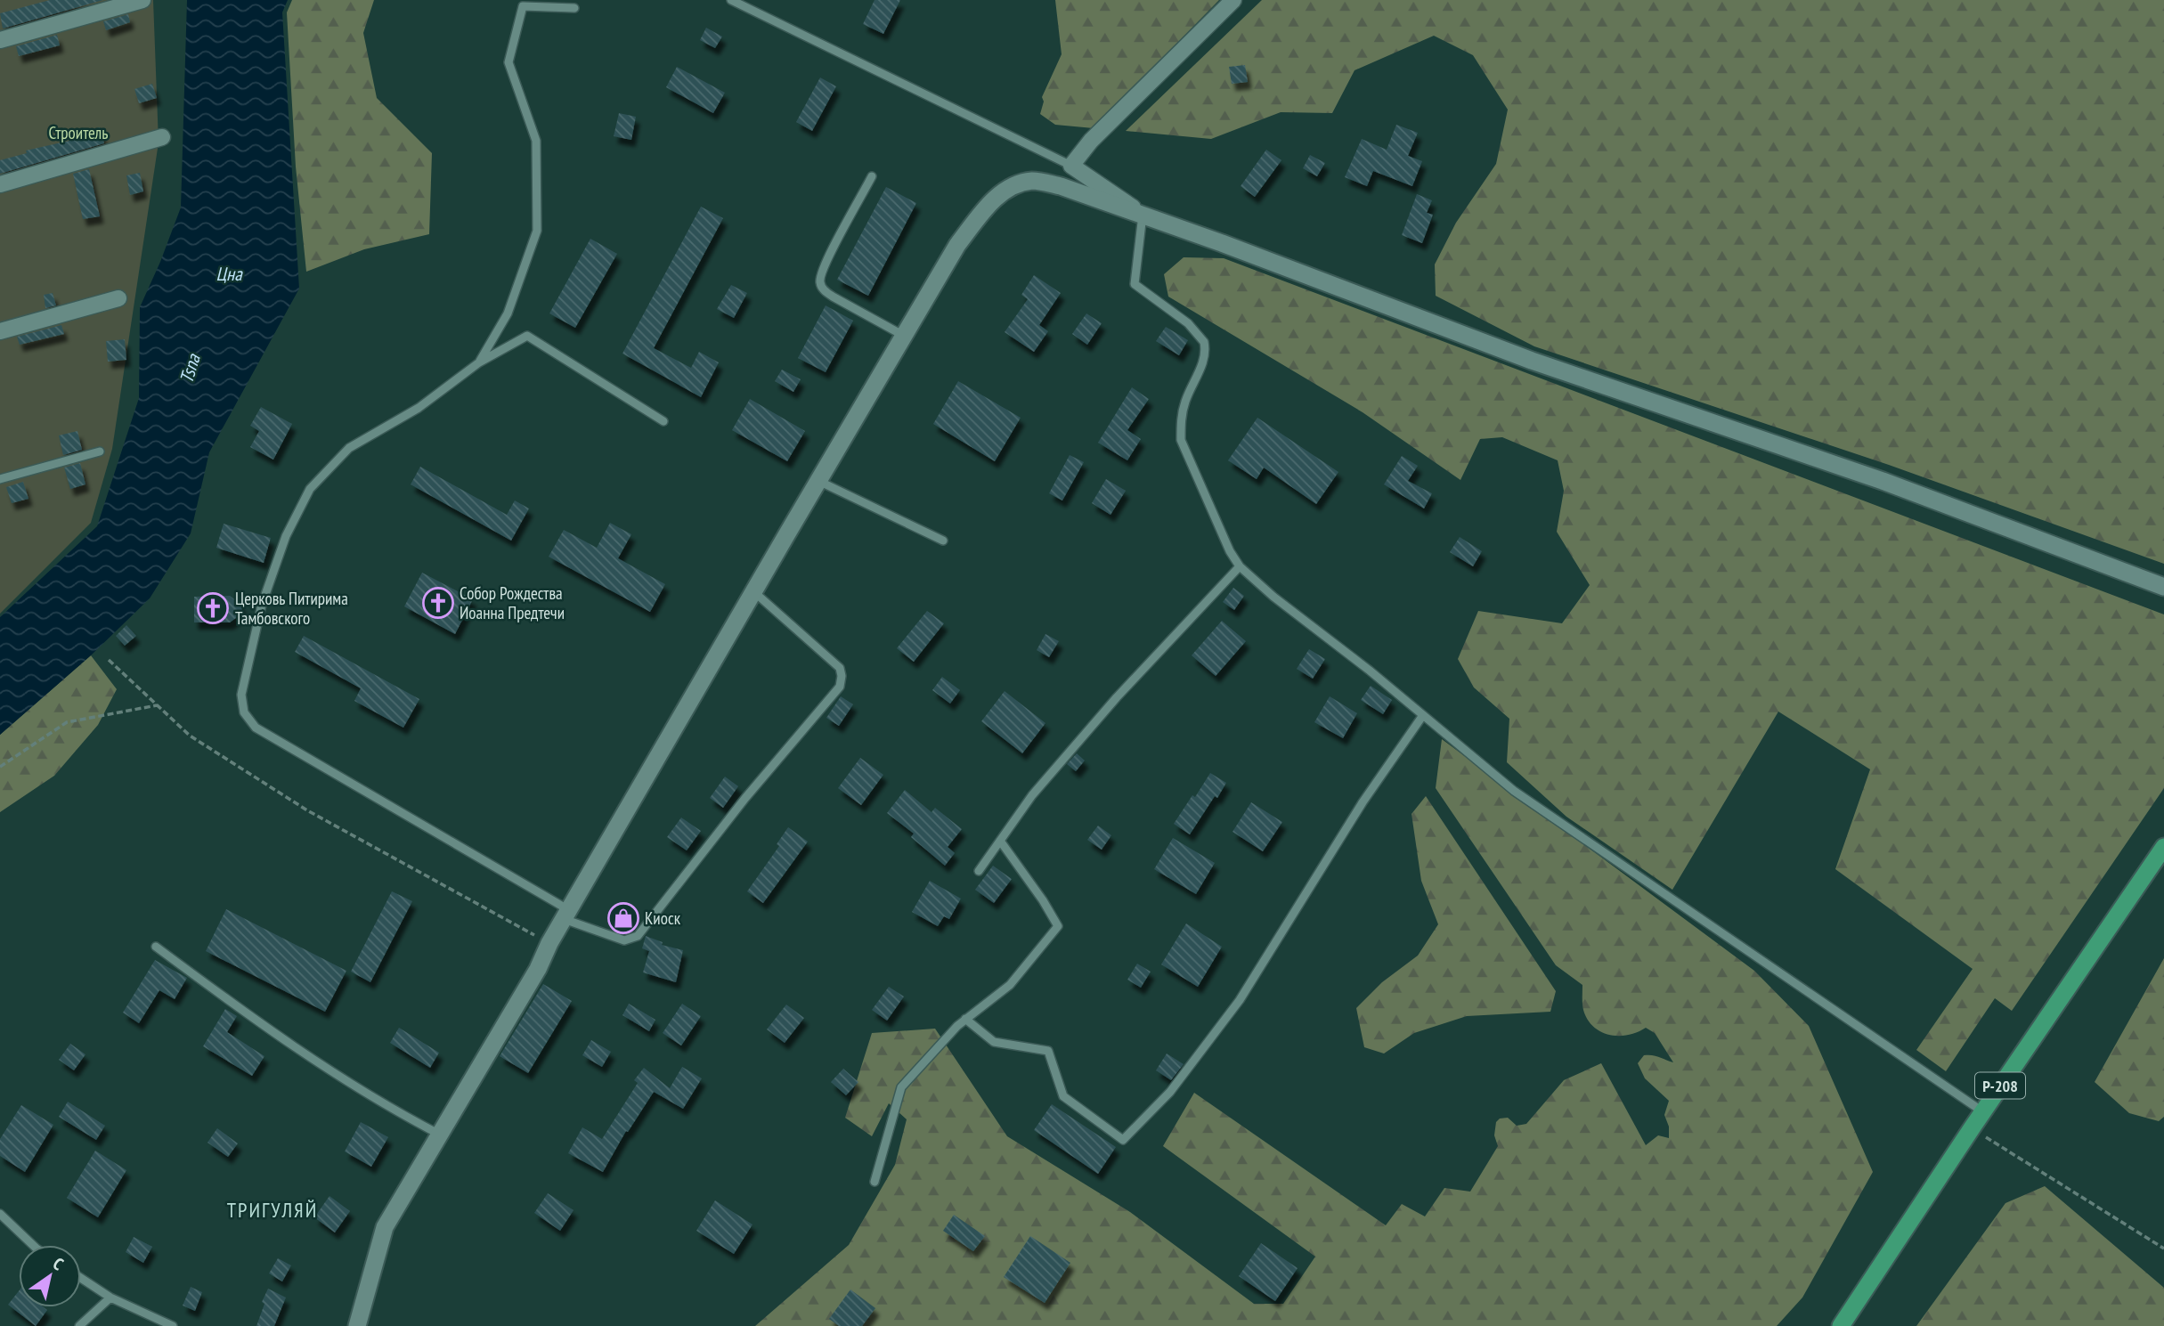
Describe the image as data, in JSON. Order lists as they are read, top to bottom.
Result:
{
  "streets": {
    "main road": ["Р-208"]
  },
  "districts": ["ТРИГУЛЯЙ"],
  "water": ["Цна", "Tsna"],
  "parks": ["Строитель"],
  "places": {
    "church": ["Собор Рождества Иоанна Предтечи", "Церковь Питирима Тамбовского"],
    "shop": ["Киоск"]
  },
  "north": "top right"
}
